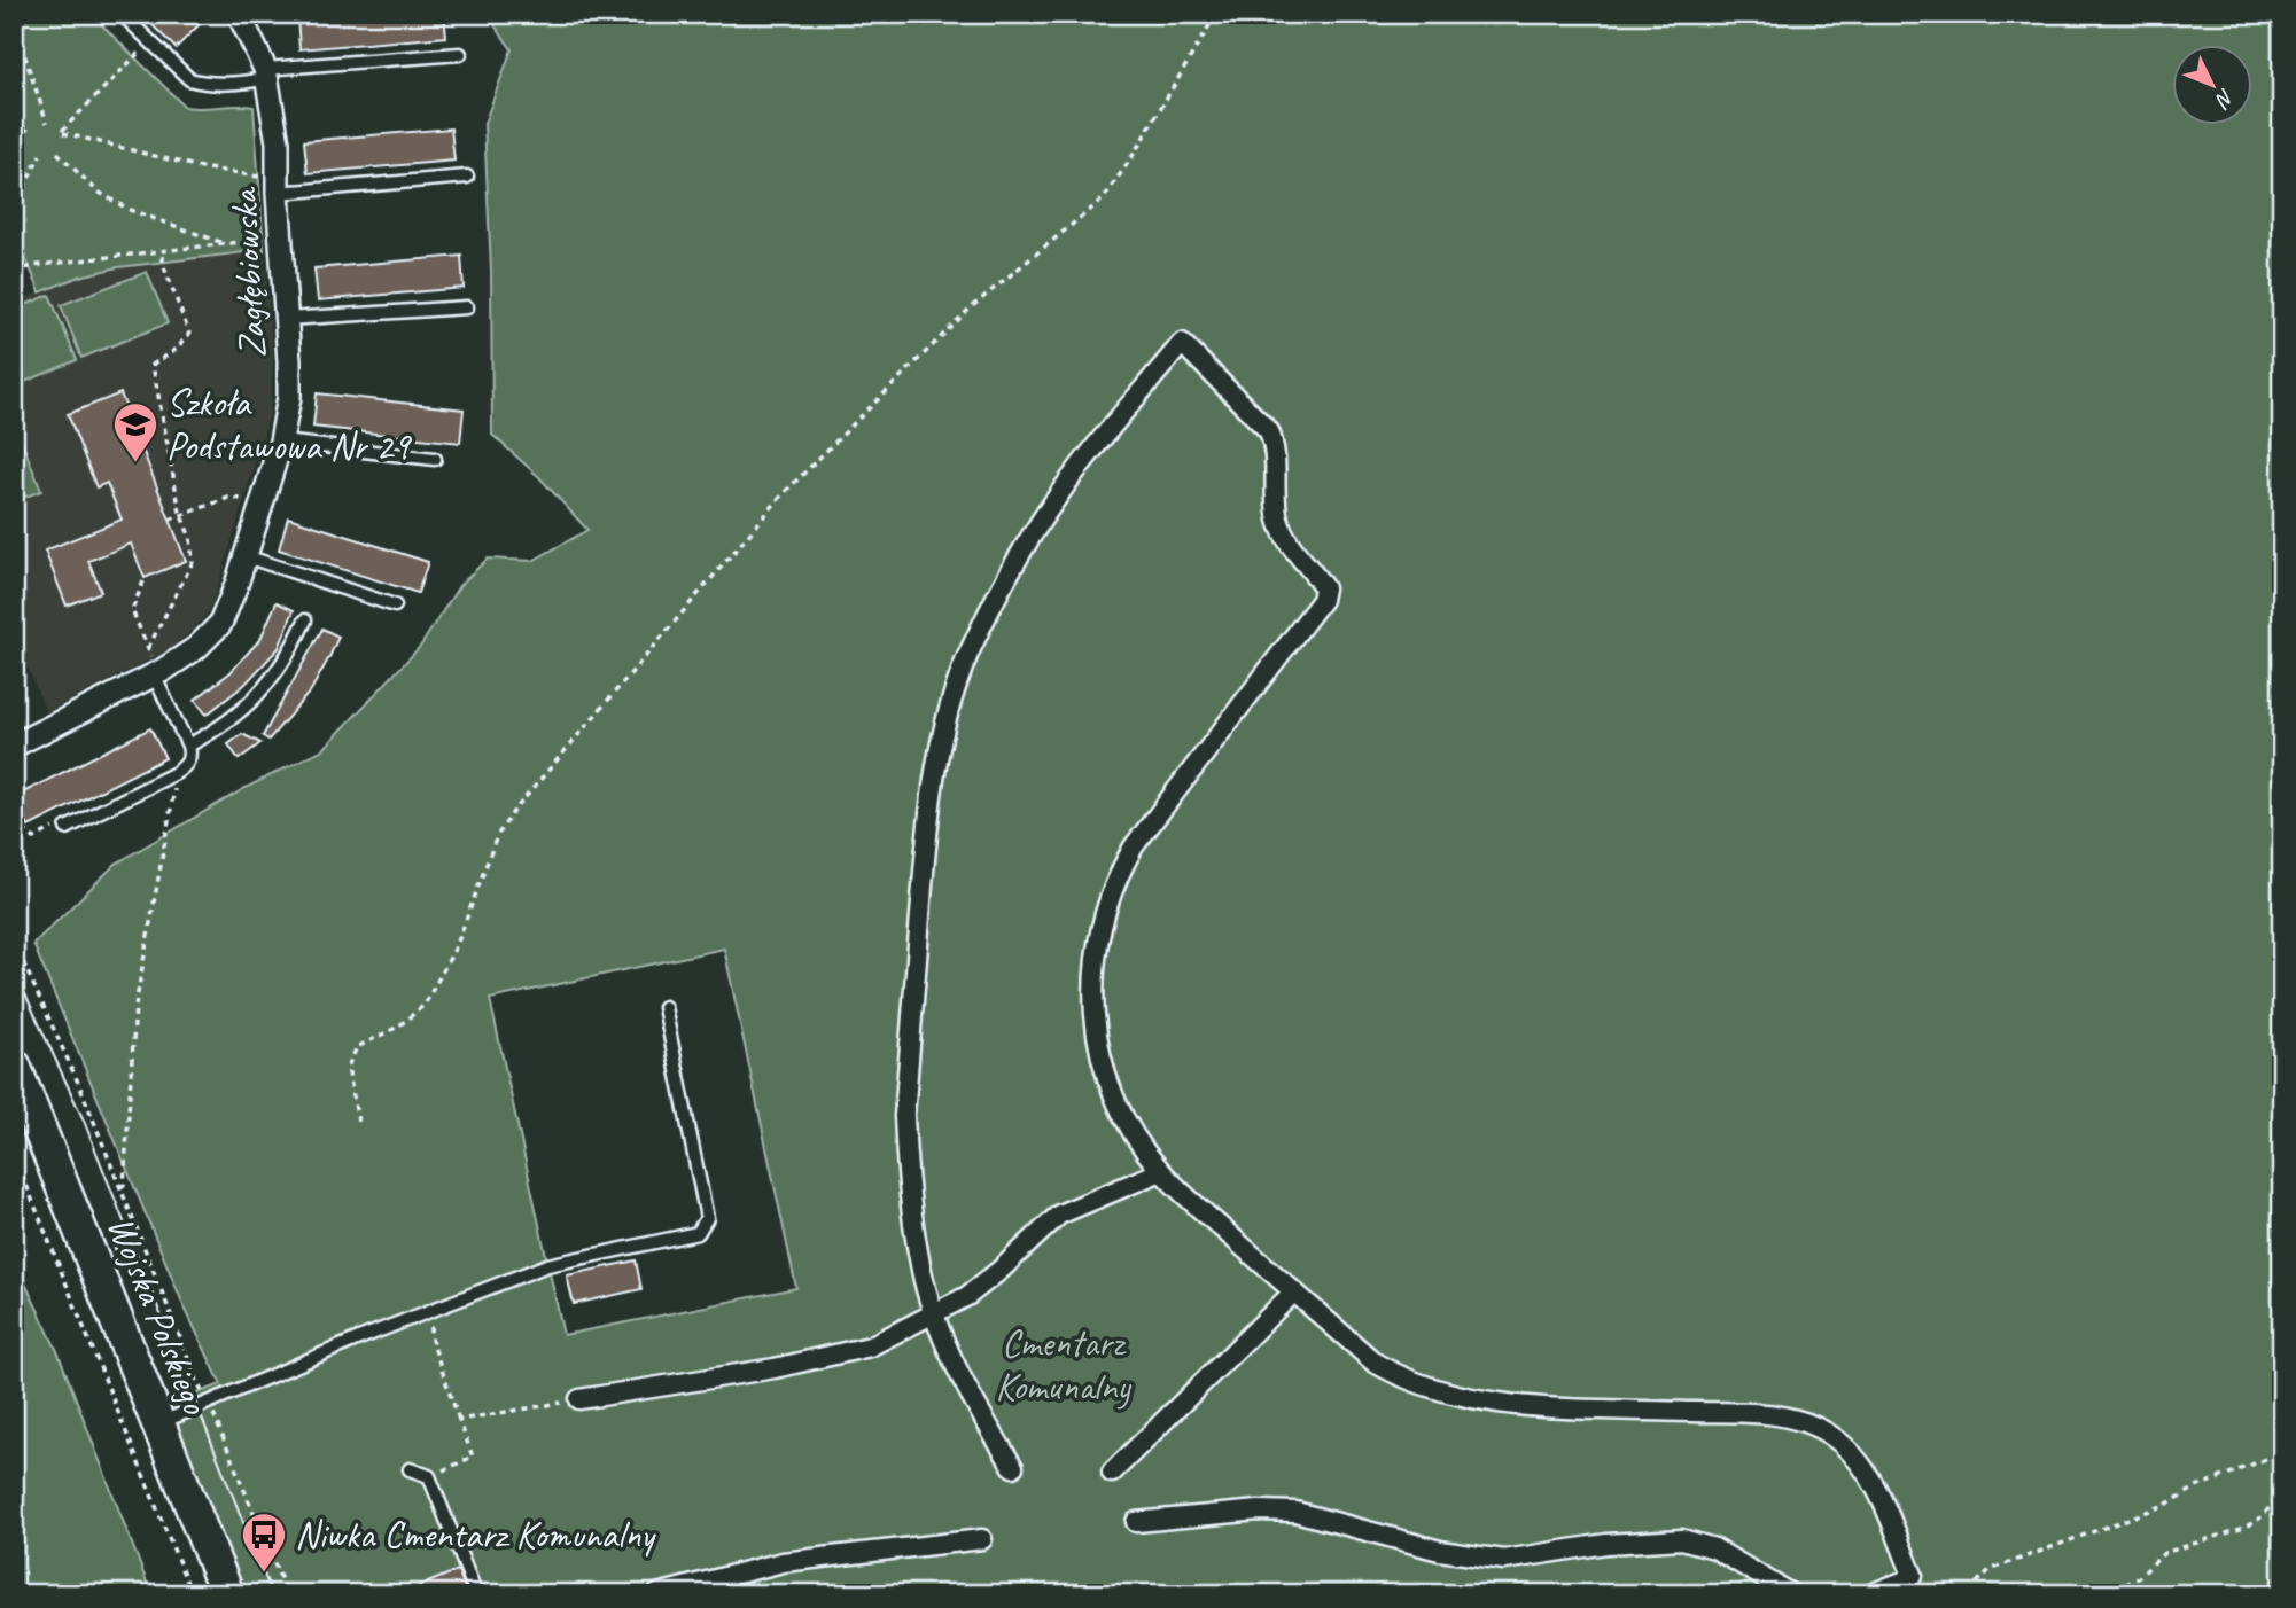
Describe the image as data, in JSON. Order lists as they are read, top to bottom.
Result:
{
  "streets": {
    "main road": ["Wojska Polskiego"],
    "street": ["Zagłębiowska"]
  },
  "parks": ["Cmentarz Komunalny"],
  "places": {
    "school or university": ["Szkoła Podstawowa Nr 29"],
    "bus stop": ["Niwka Cmentarz Komunalny"]
  },
  "north": "bottom right"
}
